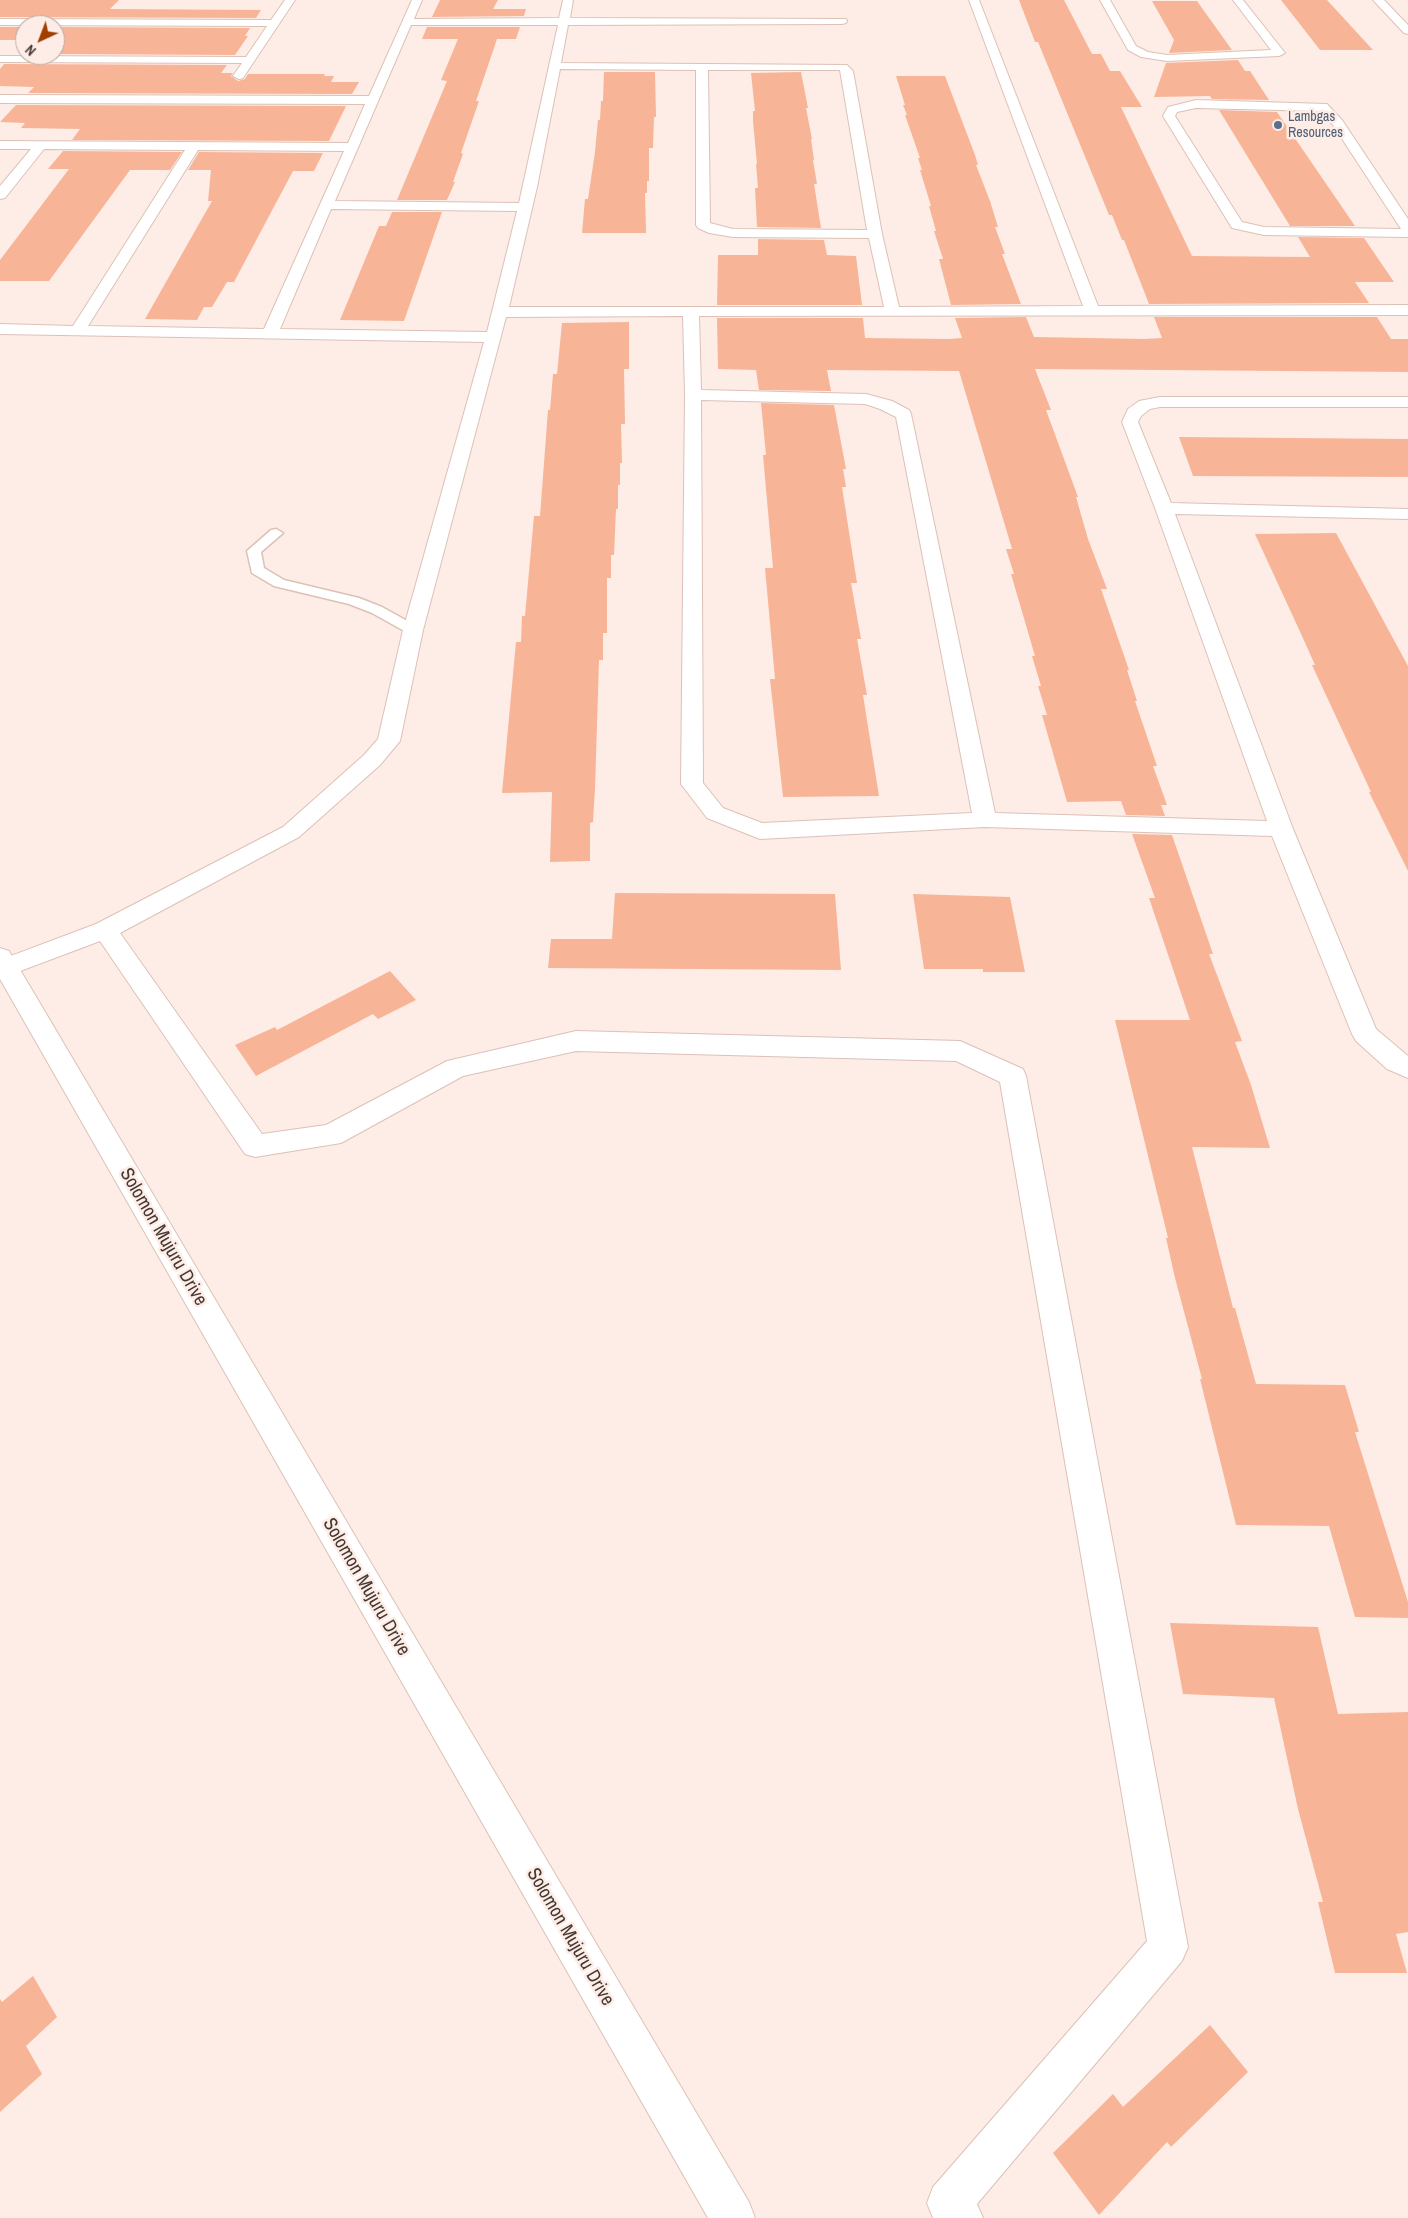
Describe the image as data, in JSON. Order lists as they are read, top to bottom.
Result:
{
  "streets": {
    "street": ["Solomon Mujuru Drive"]
  },
  "places": ["Lambgas Resources"],
  "north": "bottom left"
}
